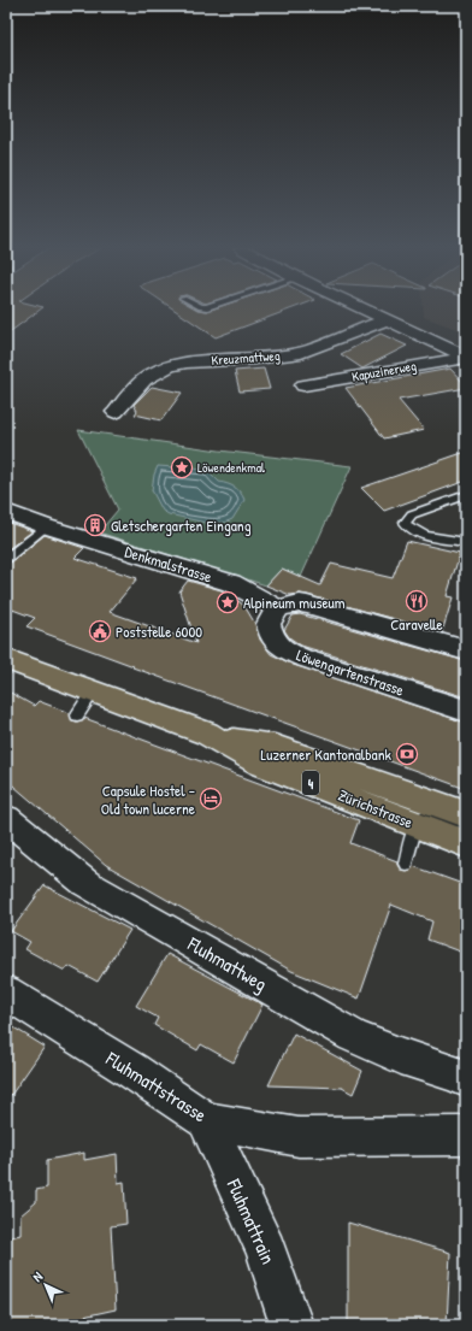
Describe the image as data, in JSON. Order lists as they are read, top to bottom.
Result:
{
  "streets": {
    "main road": ["4", "Zürichstrasse"],
    "street": [
      "Kreuzmattweg",
      "Kapuzinerweg",
      "Denkmalstrasse",
      "Löwengartenstrasse",
      "Fluhmattweg",
      "Fluhmattstrasse",
      "Fluhmattrain"
    ]
  },
  "crossings": [
    ["Kreuzmattweg", "Kapuzinerweg"],
    ["Denkmalstrasse", "Löwengartenstrasse"],
    ["Fluhmattstrasse", "Fluhmattrain"]
  ],
  "places": {
    "place": ["Löwendenkmal", "Alpineum museum"],
    "building": ["Gletschergarten Eingang"],
    "restaurant": ["Caravelle"],
    "public building": ["Poststelle 6000"],
    "bank": ["Luzerner Kantonalbank"],
    "hotel": ["Capsule Hostel - Old town lucerne"]
  },
  "north": "top left"
}
